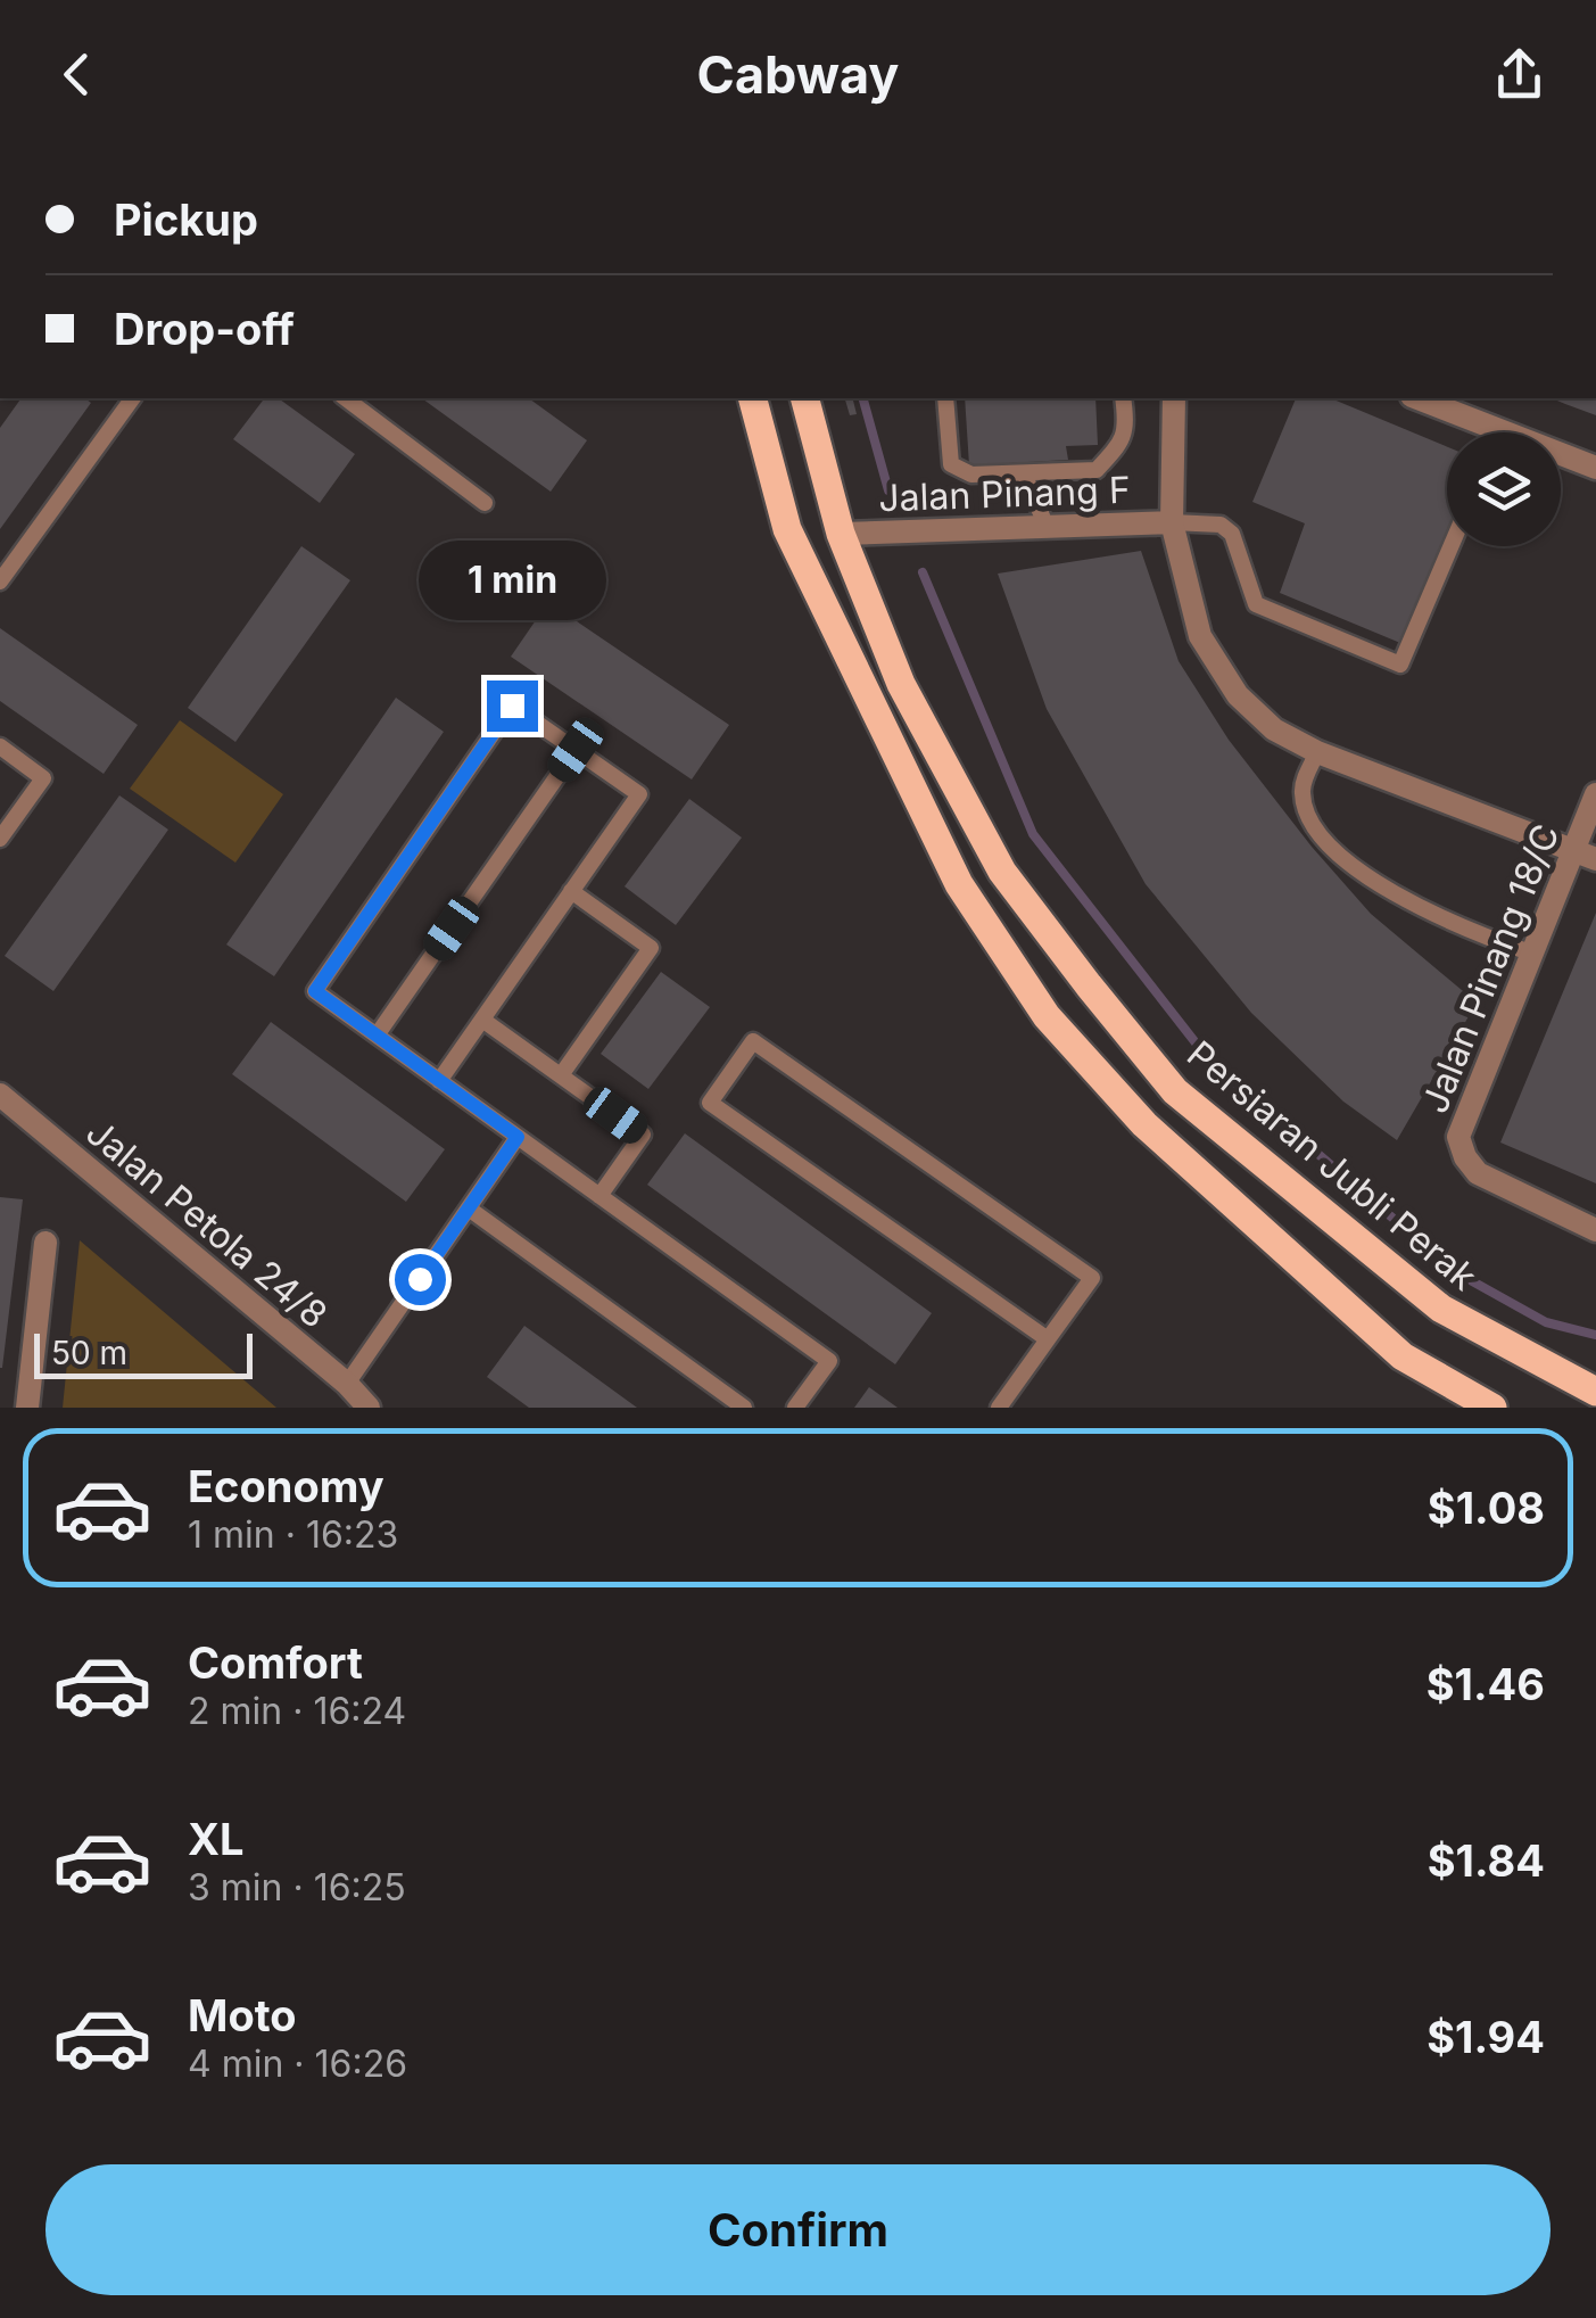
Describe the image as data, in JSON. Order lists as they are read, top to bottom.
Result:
{
  "streets": {
    "main road": ["Persiaran Jubli Perak"],
    "street": ["Jalan Pinang F", "Jalan Pinang 18/C", "Jalan Petola 24/8"]
  },
  "crossings": [
    ["Jalan Pinang F", "Persiaran Jubli Perak"]
  ],
  "scale_bar": "50 m",
  "page": {
    "header": "Cabway",
    "banner": ["Pickup", "Drop-off"],
    "bubble": "1 min",
    "scale": "50 m",
    "list": [
      {
        "name": "Economy",
        "note": "1 min · 16:23",
        "value": "$1.08"
      },
      {
        "name": "Comfort",
        "note": "2 min · 16:24",
        "value": "$1.46"
      },
      {
        "name": "XL",
        "note": "3 min · 16:25",
        "value": "$1.84"
      },
      {
        "name": "Moto",
        "note": "4 min · 16:26",
        "value": "$1.94"
      }
    ],
    "buttons": "Confirm"
  }
}
